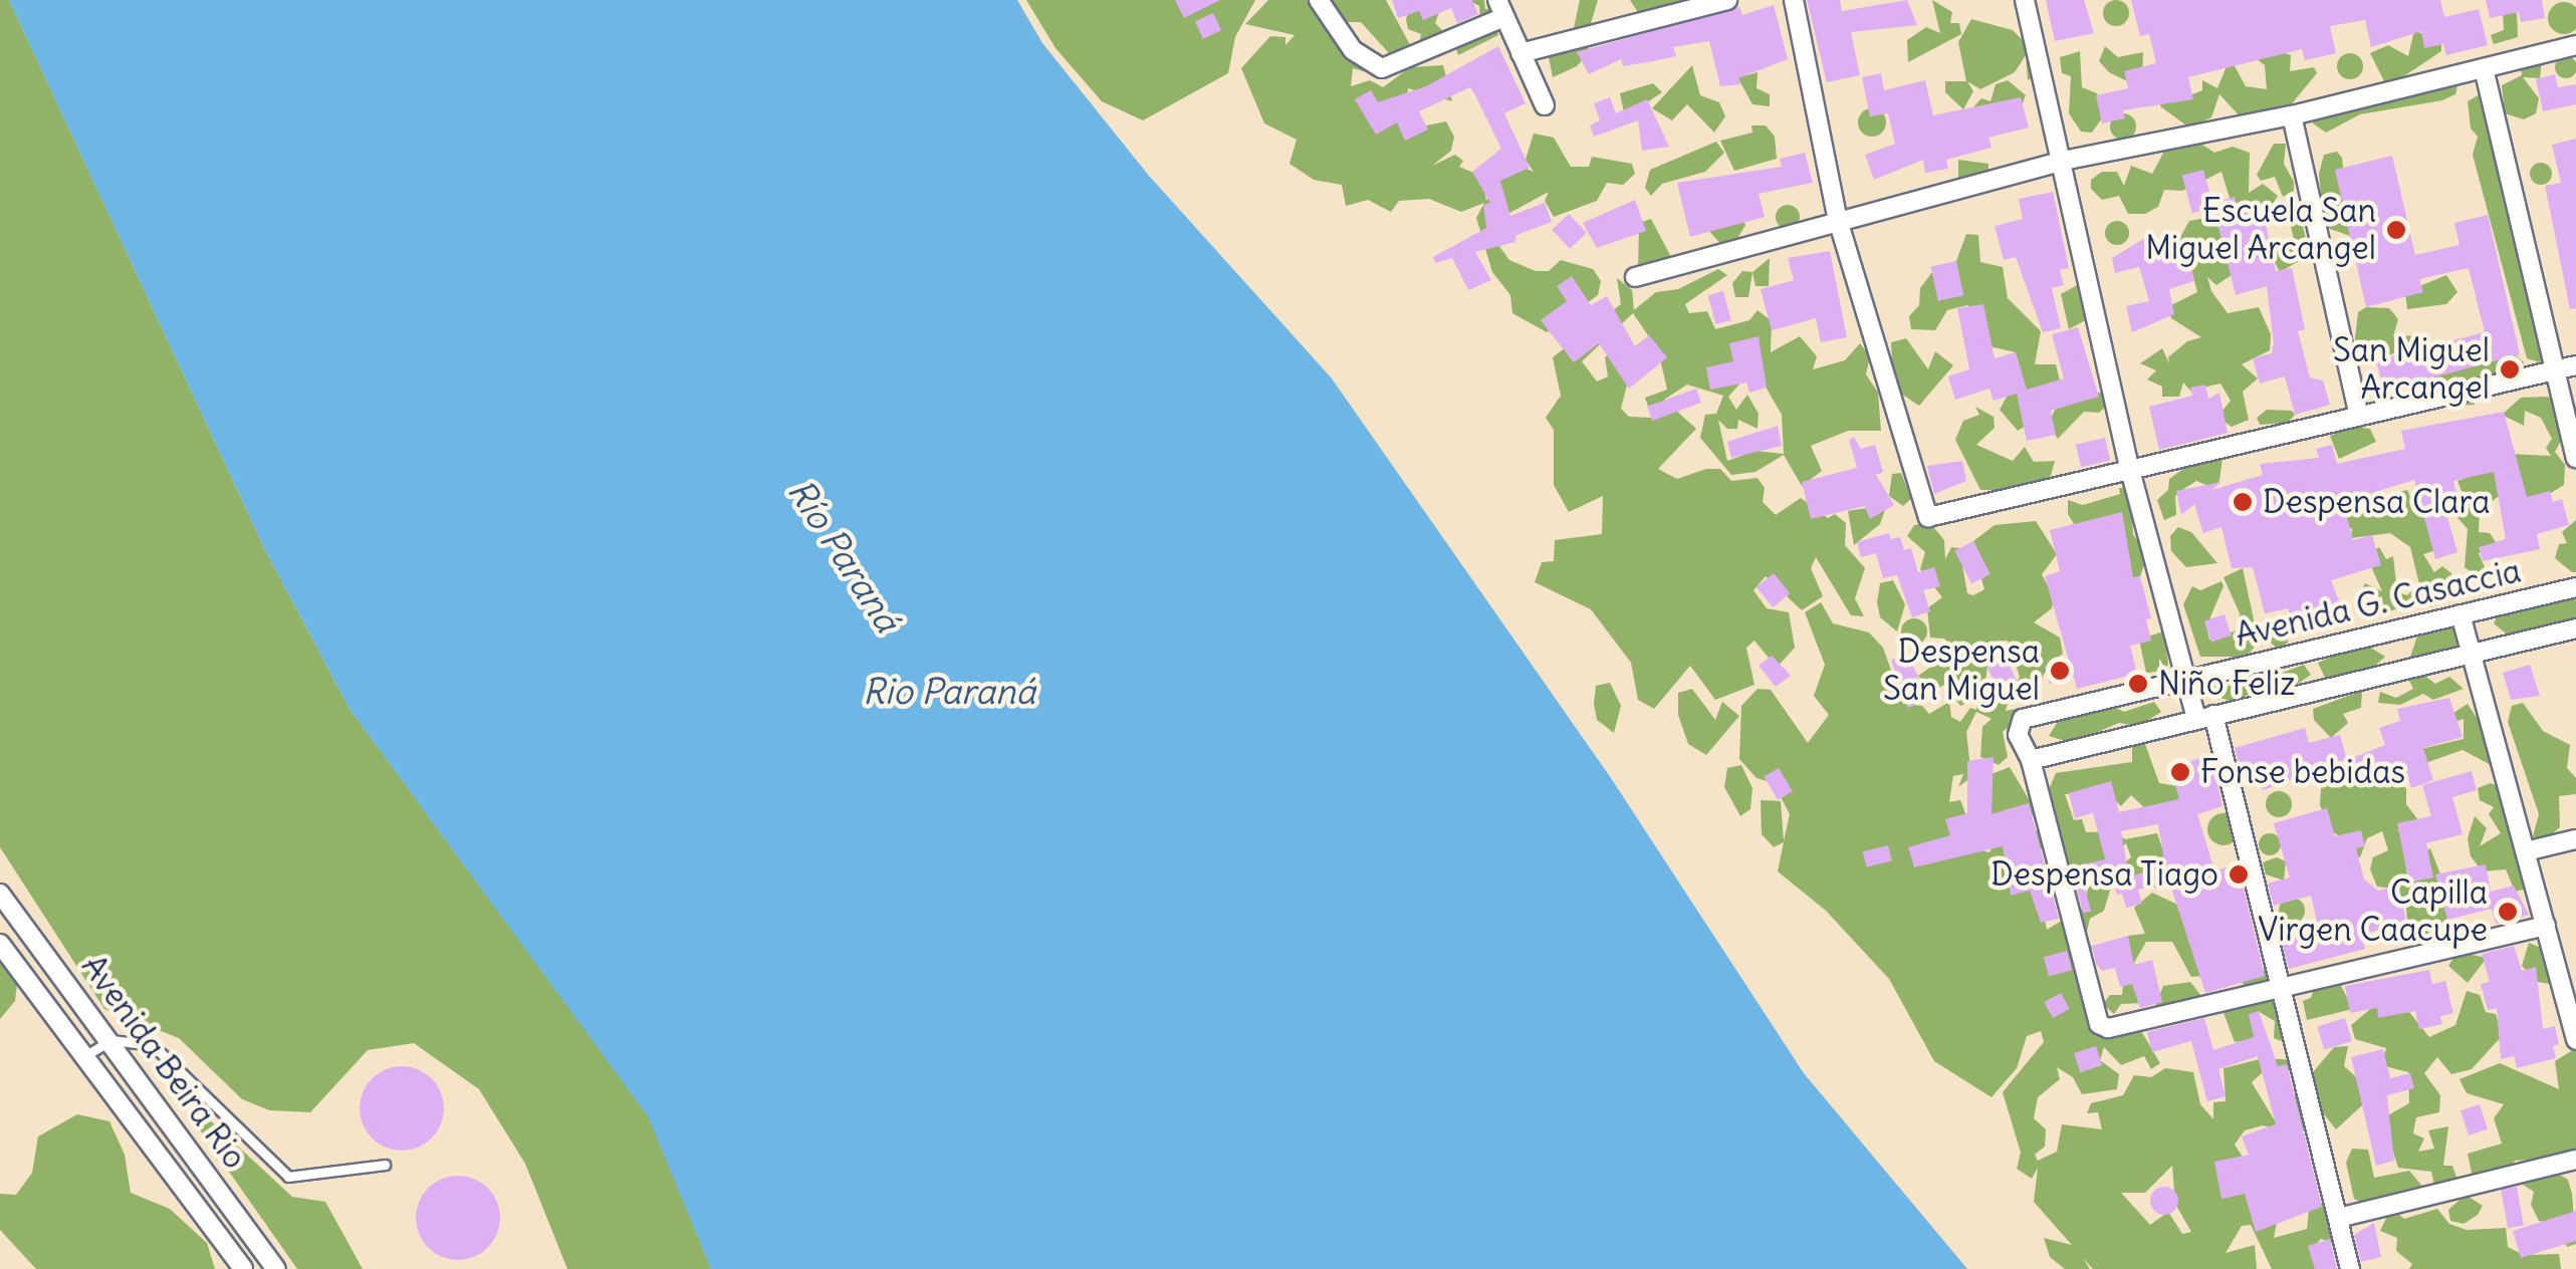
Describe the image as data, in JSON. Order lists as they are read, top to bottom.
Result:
{
  "streets": {
    "street": ["Avenida G. Casaccia", "Avenida Beira Rio"]
  },
  "water": ["Río Paraná", "Rio Paraná"],
  "places": [
    "Escuela San Miguel Arcangel",
    "San Miguel Arcangel",
    "Despensa Clara",
    "Despensa San Miguel",
    "Niño Feliz",
    "Fonse bebidas",
    "Despensa Tiago",
    "Capilla Virgen Caacupe"
  ]
}
